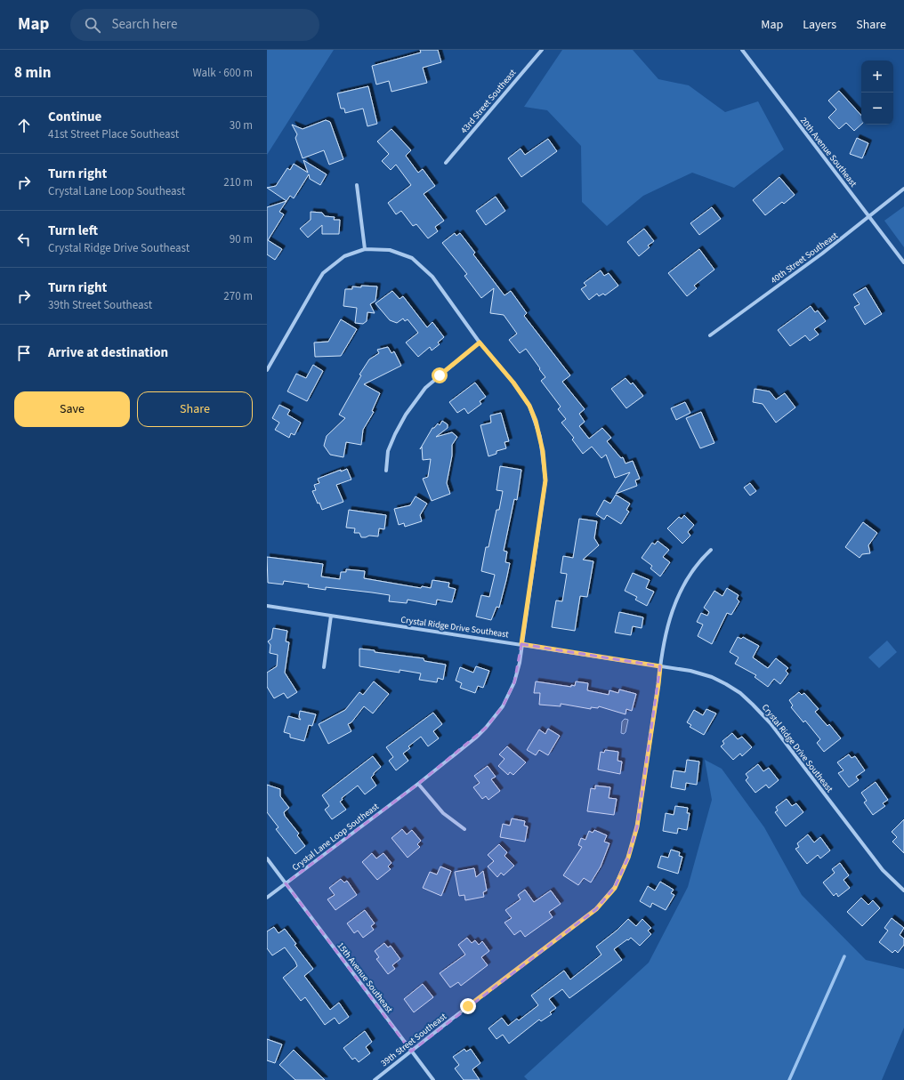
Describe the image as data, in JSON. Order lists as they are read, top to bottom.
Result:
{
  "streets": {
    "street": [
      "43rd Street Southeast",
      "20th Avenue Southeast",
      "40th Street Southeast",
      "Crystal Ridge Drive Southeast",
      "Crystal Lane Loop Southeast",
      "15th Avenue Southeast",
      "39th Street Southeast"
    ]
  },
  "crossings": [
    ["20th Avenue Southeast", "40th Street Southeast"],
    ["Crystal Ridge Drive Southeast", "Crystal Lane Loop Southeast"],
    ["Crystal Ridge Drive Southeast", "39th Street Southeast"],
    ["Crystal Lane Loop Southeast", "15th Avenue Southeast"],
    ["15th Avenue Southeast", "39th Street Southeast"]
  ],
  "page": {
    "header": "Map",
    "search": "Search here",
    "nav": ["Map", "Layers", "Share"],
    "heading": ["8 min", "Walk · 600 m"],
    "map_buttons": ["+", "−"],
    "list": [
      ["Continue", "41st Street Place Southeast", "30 m"],
      ["Turn right", "Crystal Lane Loop Southeast", "210 m"],
      ["Turn left", "Crystal Ridge Drive Southeast", "90 m"],
      ["Turn right", "39th Street Southeast", "270 m"],
      "Arrive at destination"
    ],
    "buttons": ["Save", "Share"]
  }
}
